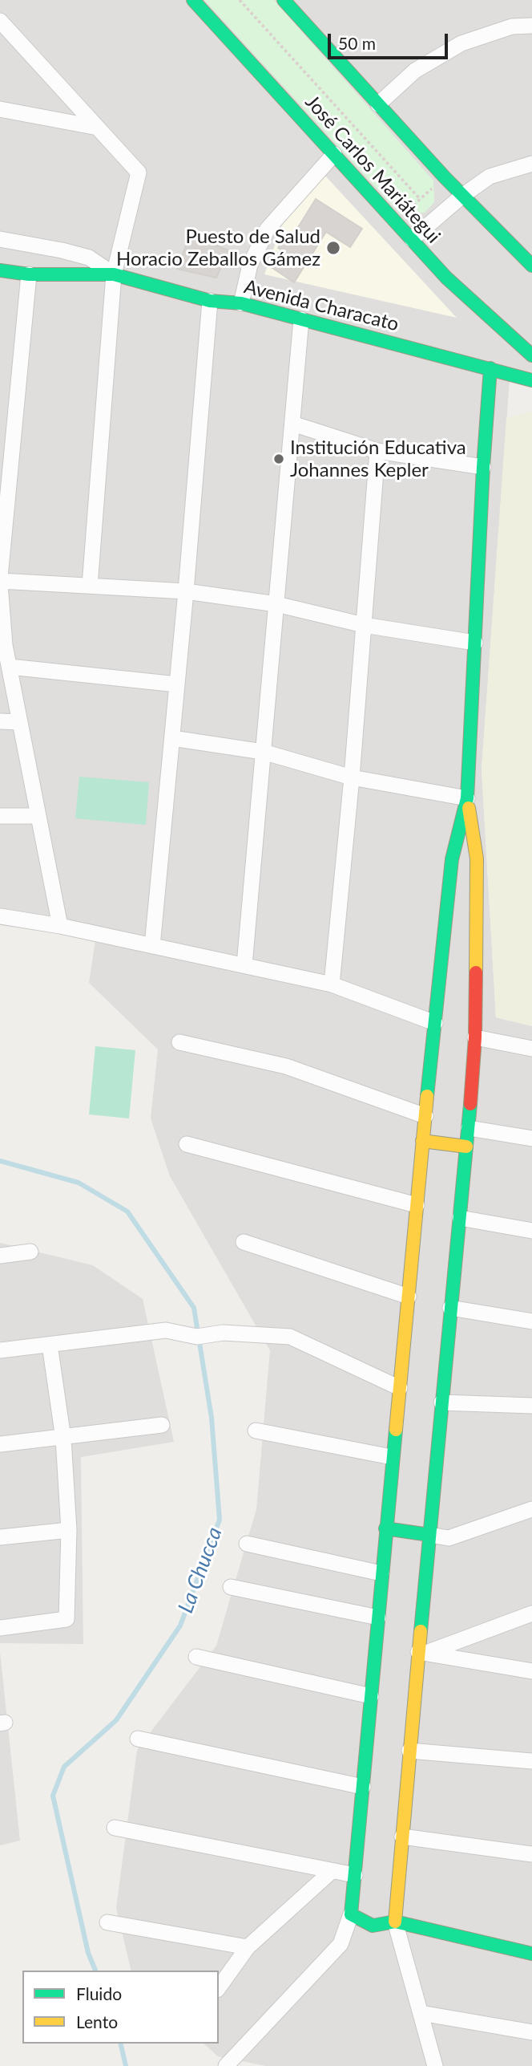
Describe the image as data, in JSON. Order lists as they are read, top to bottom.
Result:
{
  "streets": {
    "street": ["José Carlos Mariátegui", "Avenida Characato"]
  },
  "water": ["La Chucca"],
  "places": ["Puesto de Salud Horacio Zeballos Gámez", "Institución Educativa Johannes Kepler"],
  "legend": ["Fluido", "Lento"],
  "scale_bar": "50 m"
}
